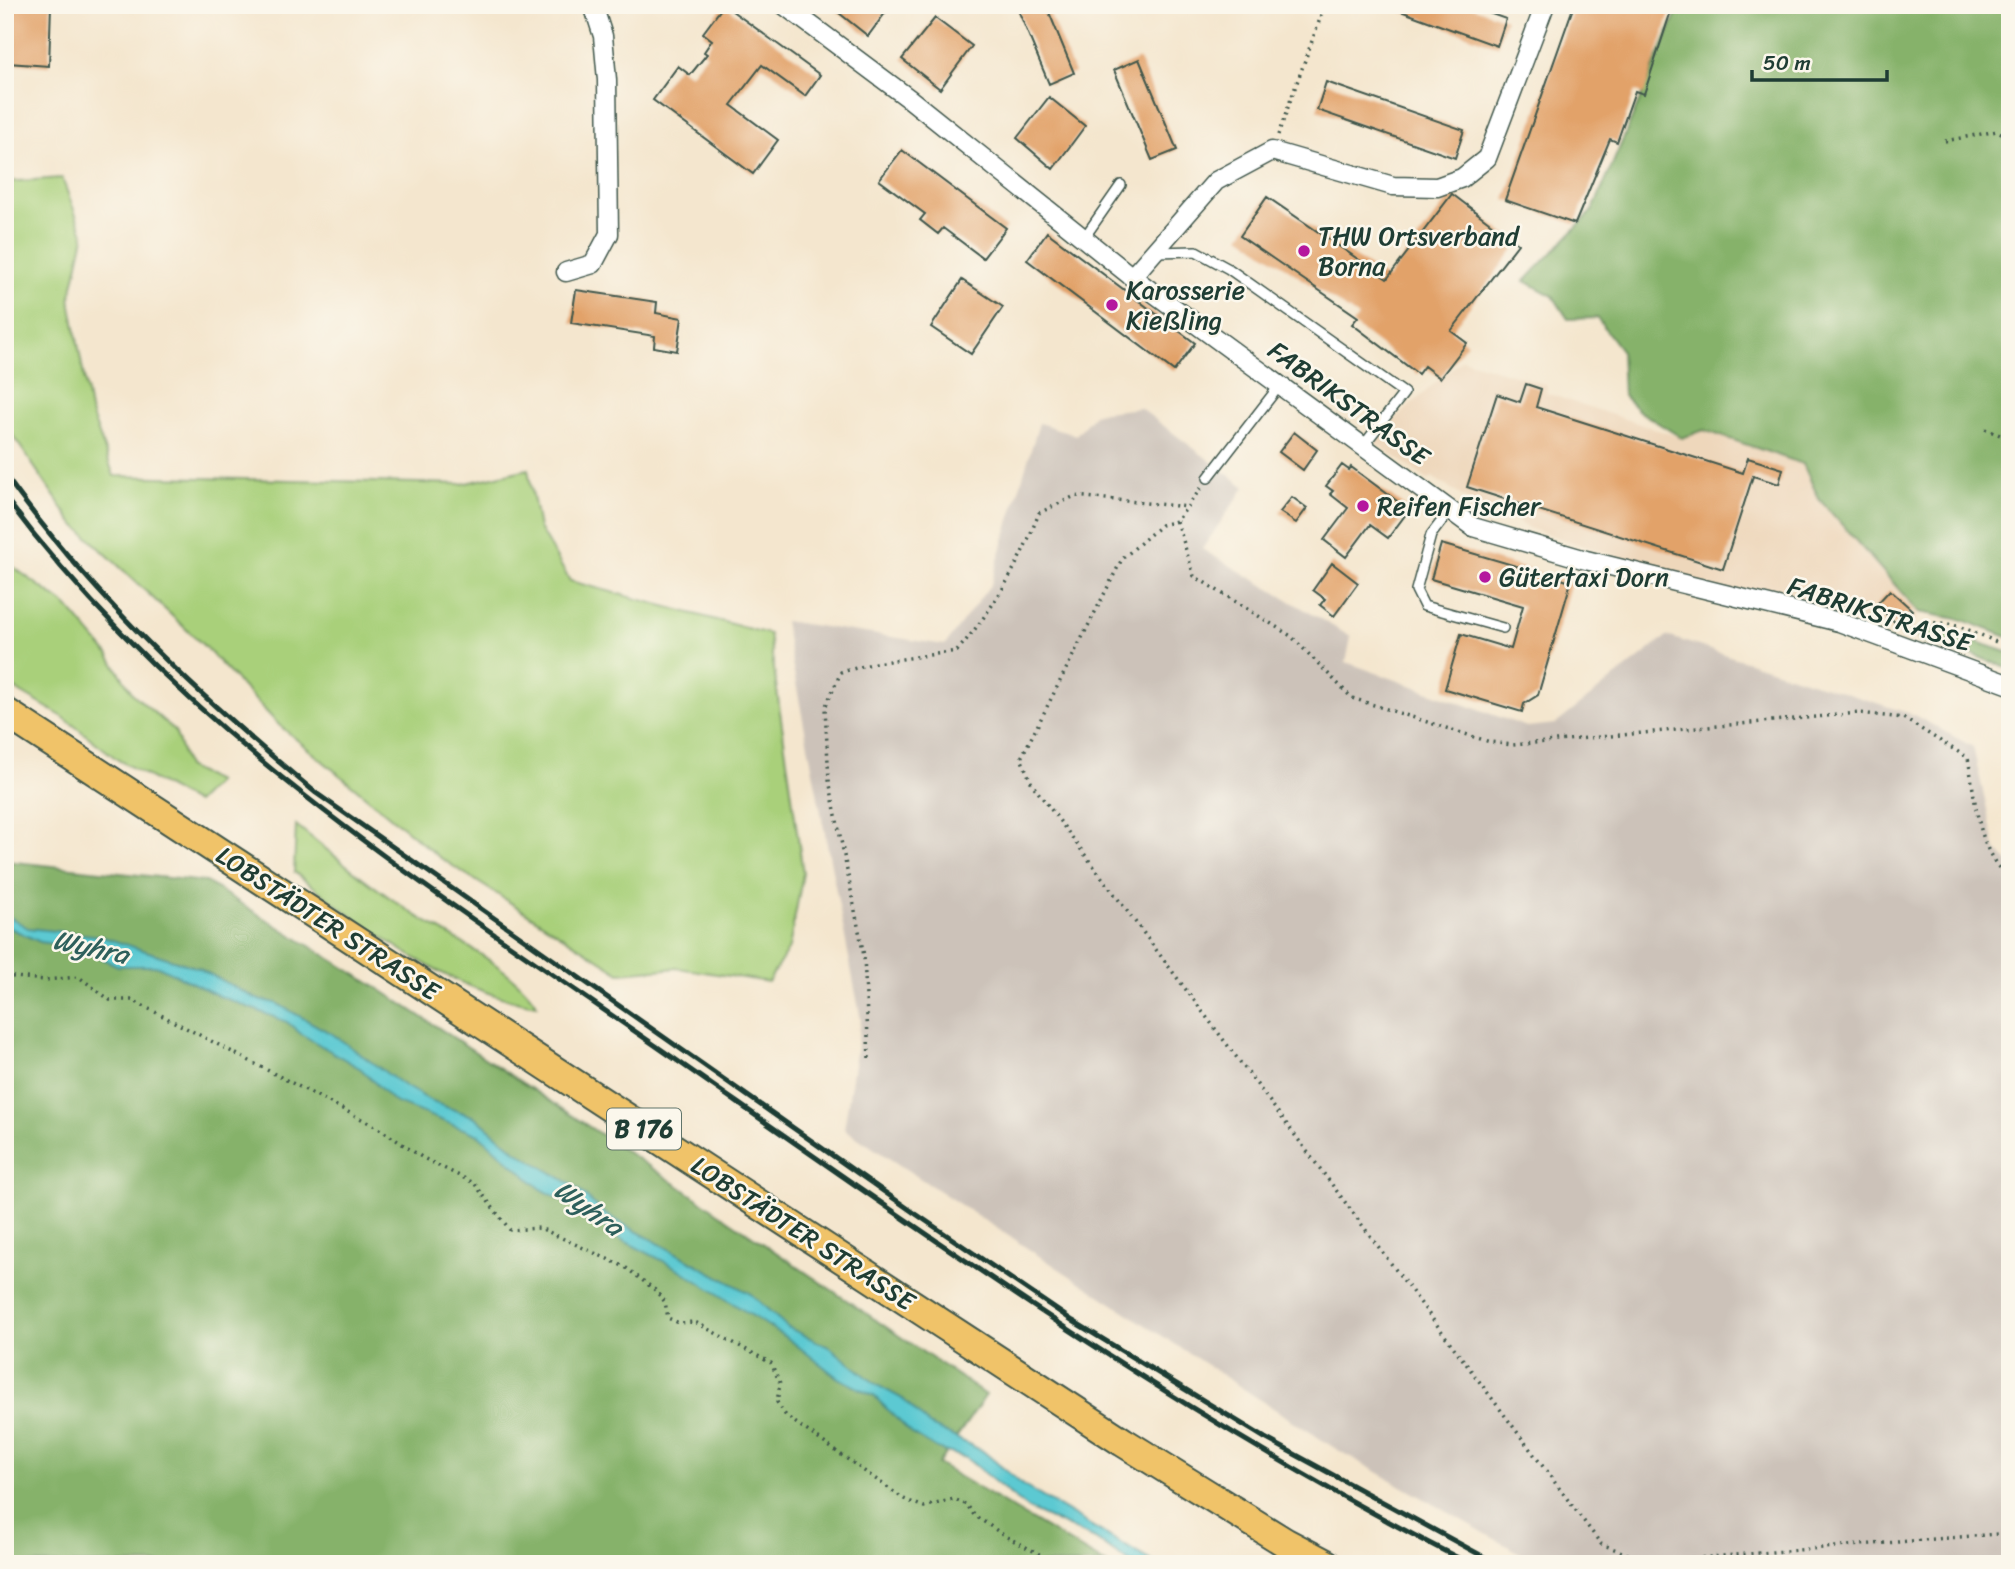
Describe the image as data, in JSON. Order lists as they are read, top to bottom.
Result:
{
  "streets": {
    "main road": ["LOBSTÄDTER STRASSE", "B 176"],
    "street": ["FABRIKSTRASSE"]
  },
  "water": ["Wyhra"],
  "places": [
    "THW Ortsverband Borna",
    "Karosserie Kießling",
    "Reifen Fischer",
    "Gütertaxi Dorn"
  ],
  "scale_bar": "50 m"
}
